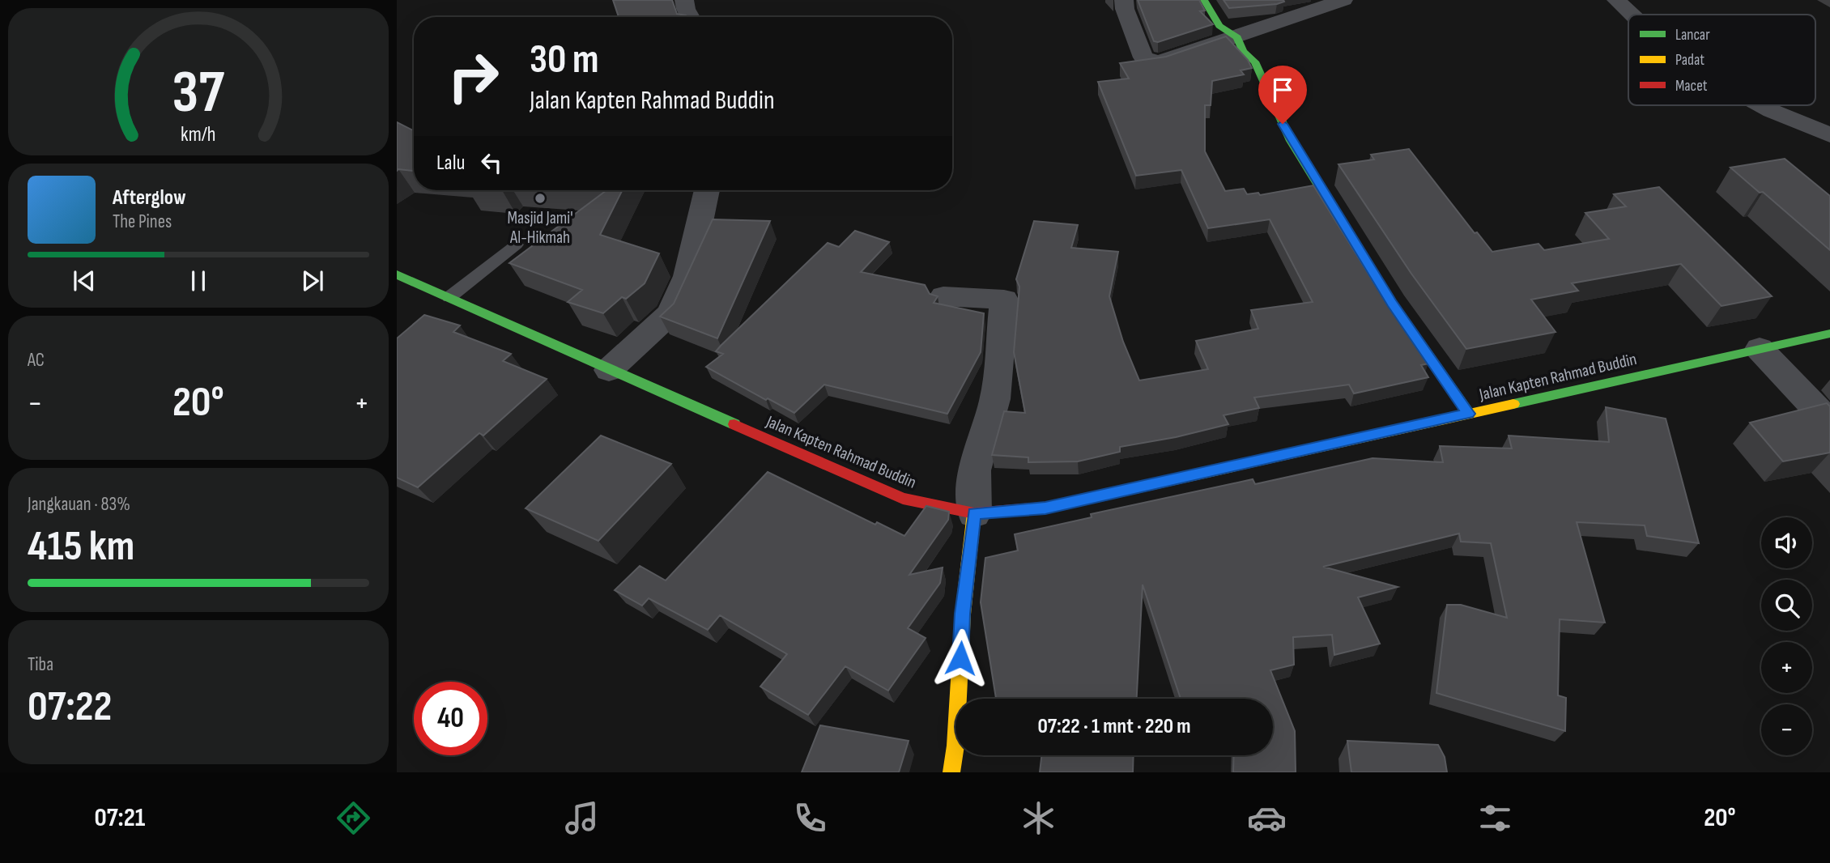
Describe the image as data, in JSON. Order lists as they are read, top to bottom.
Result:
{
  "streets": {
    "main road": ["Jalan Kapten Rahmad Buddin"]
  },
  "places": ["Masjid Jami' Al-Hikmah"],
  "legend": ["Lancar", "Padat", "Macet"],
  "page": {
    "turn": ["30 m", "Jalan Kapten Rahmad Buddin"],
    "then": "Lalu",
    "song": ["Afterglow", "The Pines"],
    "tile": [
      "AC",
      ["Jangkauan · 83%", "415 km"],
      ["Tiba", "07:22"]
    ],
    "heat": ["−", "20°", "+"],
    "map_buttons": ["+", "−"],
    "limit": "40",
    "trip": "07:22 · 1 mnt · 220 m",
    "tabs": ["07:21", "20°"],
    "gauge": ["37", "km/h"]
  }
}
